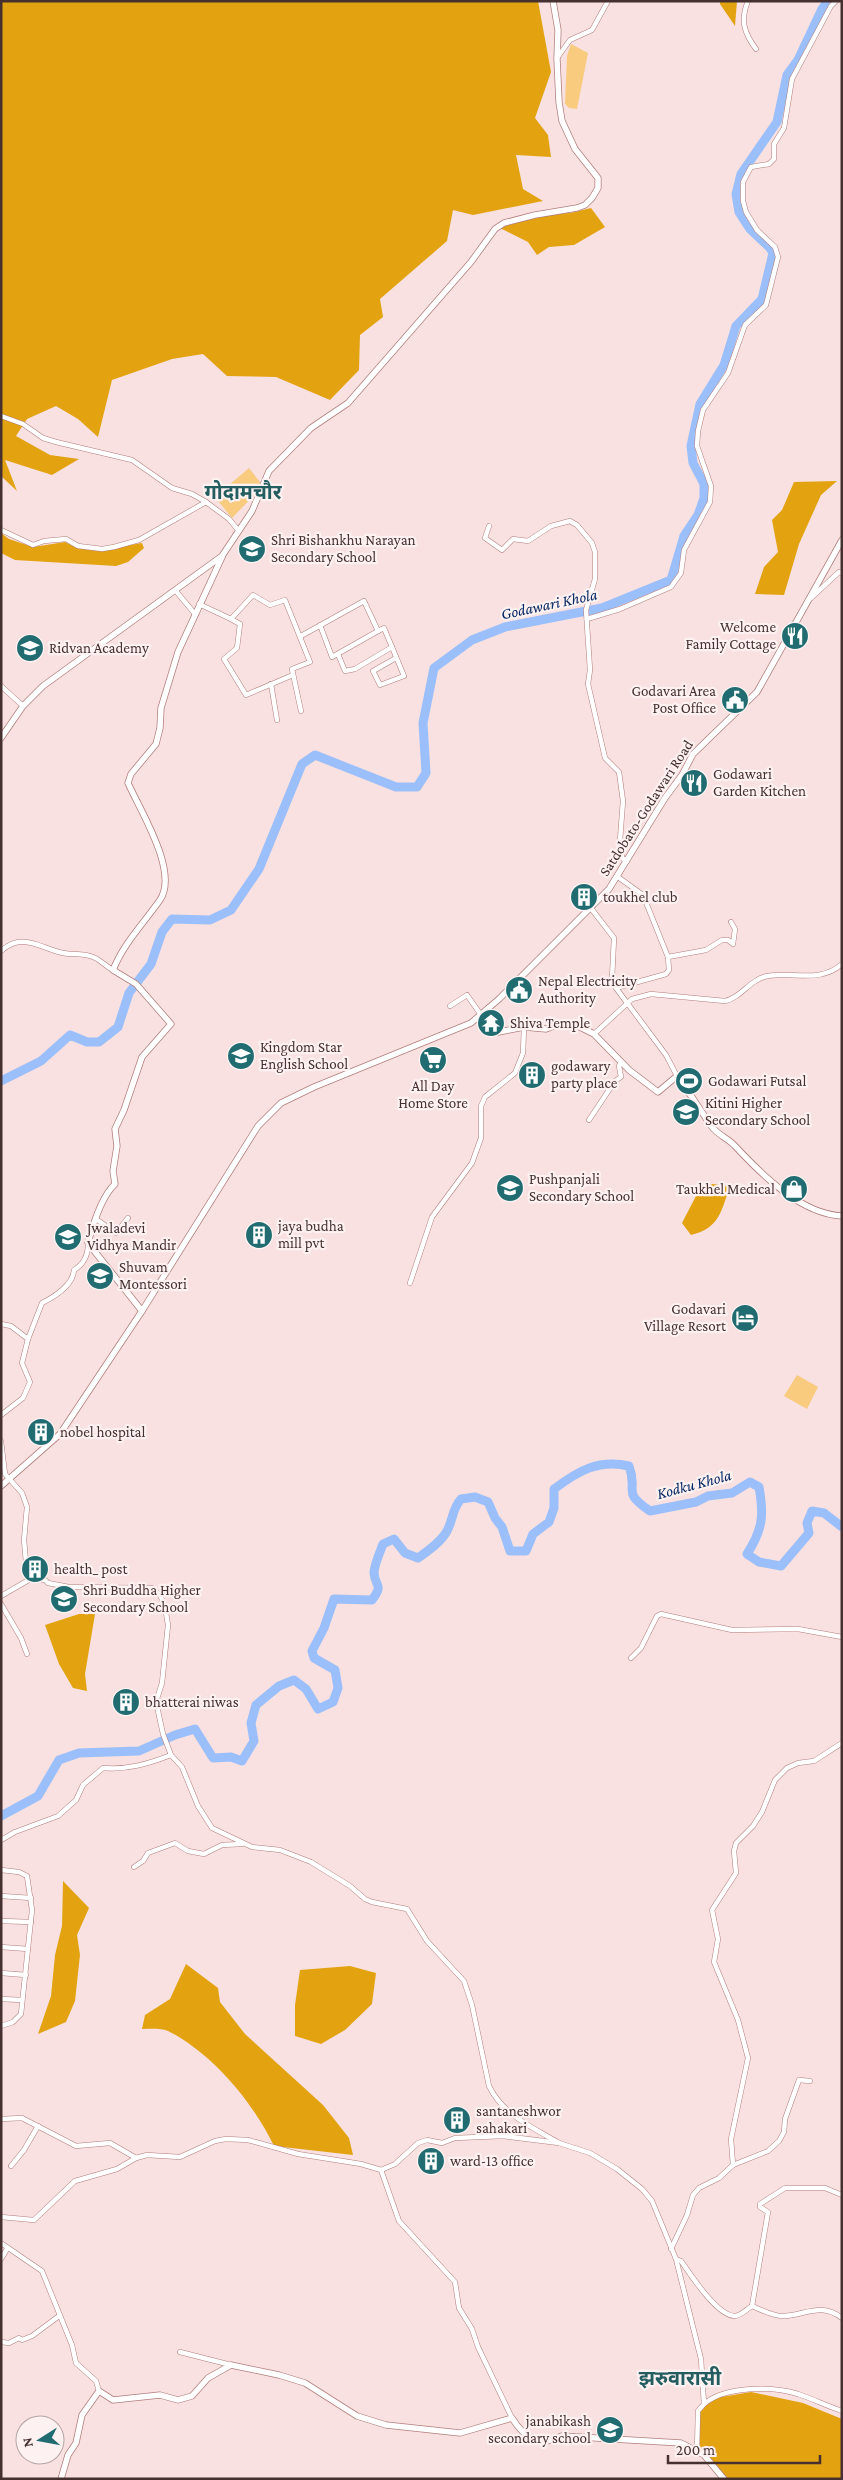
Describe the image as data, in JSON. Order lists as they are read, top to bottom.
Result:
{
  "streets": {
    "street": ["Satdobato-Godawari Road"]
  },
  "districts": ["गोदामचौर", "झरुवारासी"],
  "water": ["Godawari Khola", "Kodku Khola"],
  "places": {
    "school or university": [
      "Shri Bishankhu Narayan Secondary School",
      "Ridvan Academy",
      "Kingdom Star English School",
      "Kitini Higher Secondary School",
      "Pushpanjali Secondary School",
      "Jwaladevi Vidhya Mandir",
      "Shuvam Montessori",
      "Shri Buddha Higher Secondary School",
      "janabikash secondary school"
    ],
    "restaurant": ["Welcome Family Cottage", "Godawari Garden Kitchen"],
    "public building": ["Godavari Area Post Office", "Nepal Electricity Authority"],
    "building": [
      "toukhel club",
      "godawary party place",
      "jaya budha mill pvt",
      "nobel hospital",
      "health_ post",
      "bhatterai niwas",
      "santaneshwor sahakari",
      "ward-13 office"
    ],
    "temple": ["Shiva Temple"],
    "supermarket": ["All Day Home Store"],
    "sports": ["Godawari Futsal"],
    "shop": ["Taukhel Medical"],
    "hotel": ["Godavari Village Resort"]
  },
  "scale_bar": "200 m",
  "north": "left"
}
